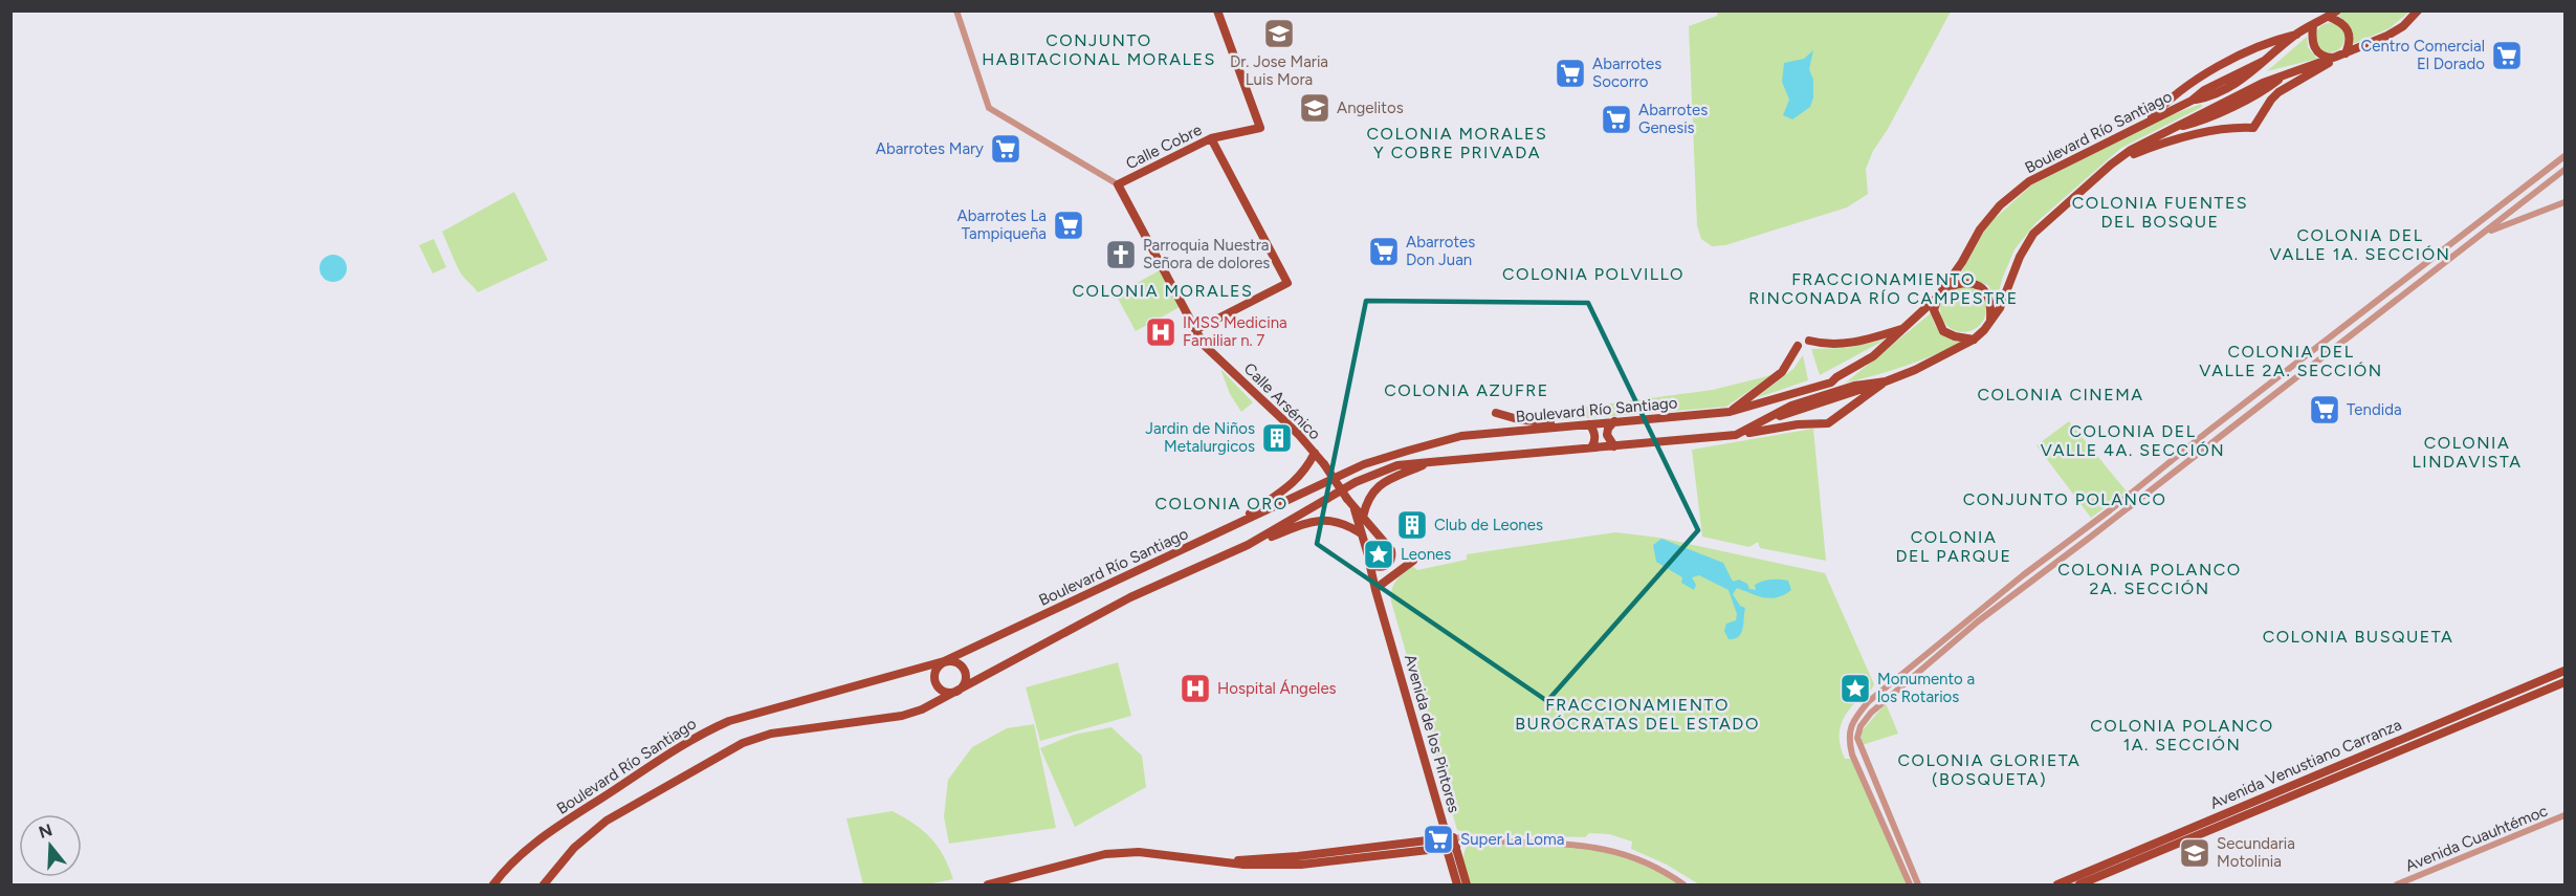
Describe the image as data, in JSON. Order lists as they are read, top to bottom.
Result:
{
  "streets": {
    "main road": [
      "Boulevard Río Santiago",
      "Calle Cobre",
      "Calle Arsénico",
      "Avenida de los Pintores",
      "Avenida Venustiano Carranza"
    ],
    "street": ["Avenida Cuauhtémoc"]
  },
  "crossings": [
    ["Calle Cobre", "Calle Arsénico"],
    ["Calle Arsénico", "Avenida de los Pintores"]
  ],
  "districts": [
    "CONJUNTO HABITACIONAL MORALES",
    "COLONIA MORALES Y COBRE PRIVADA",
    "COLONIA FUENTES DEL BOSQUE",
    "COLONIA DEL VALLE 1A. SECCIÓN",
    "COLONIA POLVILLO",
    "FRACCIONAMIENTO RINCONADA RÍO CAMPESTRE",
    "COLONIA MORALES",
    "COLONIA DEL VALLE 2A. SECCIÓN",
    "COLONIA AZUFRE",
    "COLONIA CINEMA",
    "COLONIA DEL VALLE 4A. SECCIÓN",
    "COLONIA LINDAVISTA",
    "CONJUNTO POLANCO",
    "COLONIA ORO",
    "COLONIA DEL PARQUE",
    "COLONIA POLANCO 2A. SECCIÓN",
    "COLONIA BUSQUETA",
    "FRACCIONAMIENTO BURÓCRATAS DEL ESTADO",
    "COLONIA POLANCO 1A. SECCIÓN",
    "COLONIA GLORIETA (BOSQUETA)"
  ],
  "places": {
    "school or university": ["Dr. Jose Maria Luis Mora", "Angelitos", "Secundaria Motolinia"],
    "supermarket": [
      "Centro Comercial El Dorado",
      "Abarrotes Socorro",
      "Abarrotes Genesis",
      "Abarrotes Mary",
      "Abarrotes La Tampiqueña",
      "Abarrotes Don Juan",
      "Tendida",
      "Super La Loma"
    ],
    "church": ["Parroquia Nuestra Señora de dolores"],
    "hospital": ["IMSS Medicina Familiar n. 7", "Hospital Ángeles"],
    "building": ["Jardin de Niños Metalurgicos", "Club de Leones"],
    "place": ["Leones", "Monumento a los Rotarios"]
  },
  "north": "top"
}
